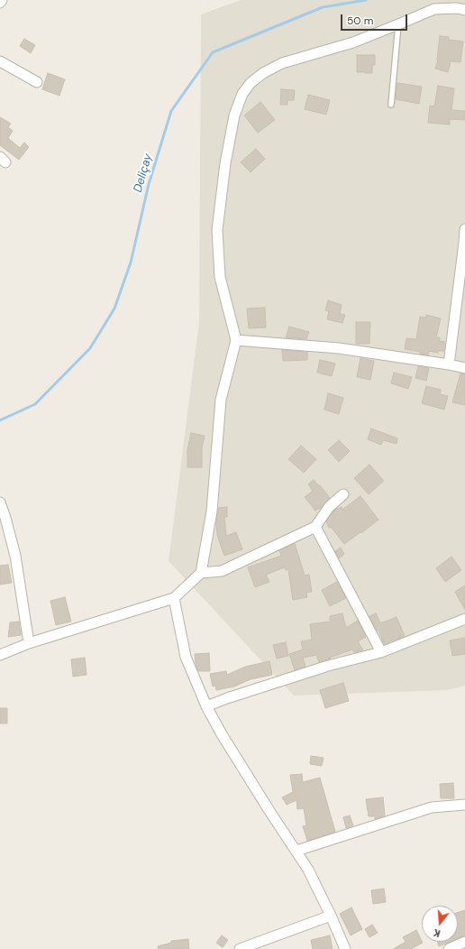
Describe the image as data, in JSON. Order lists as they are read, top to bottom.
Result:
{
  "water": ["Deliçay"],
  "scale_bar": "50 m",
  "north": "bottom"
}
